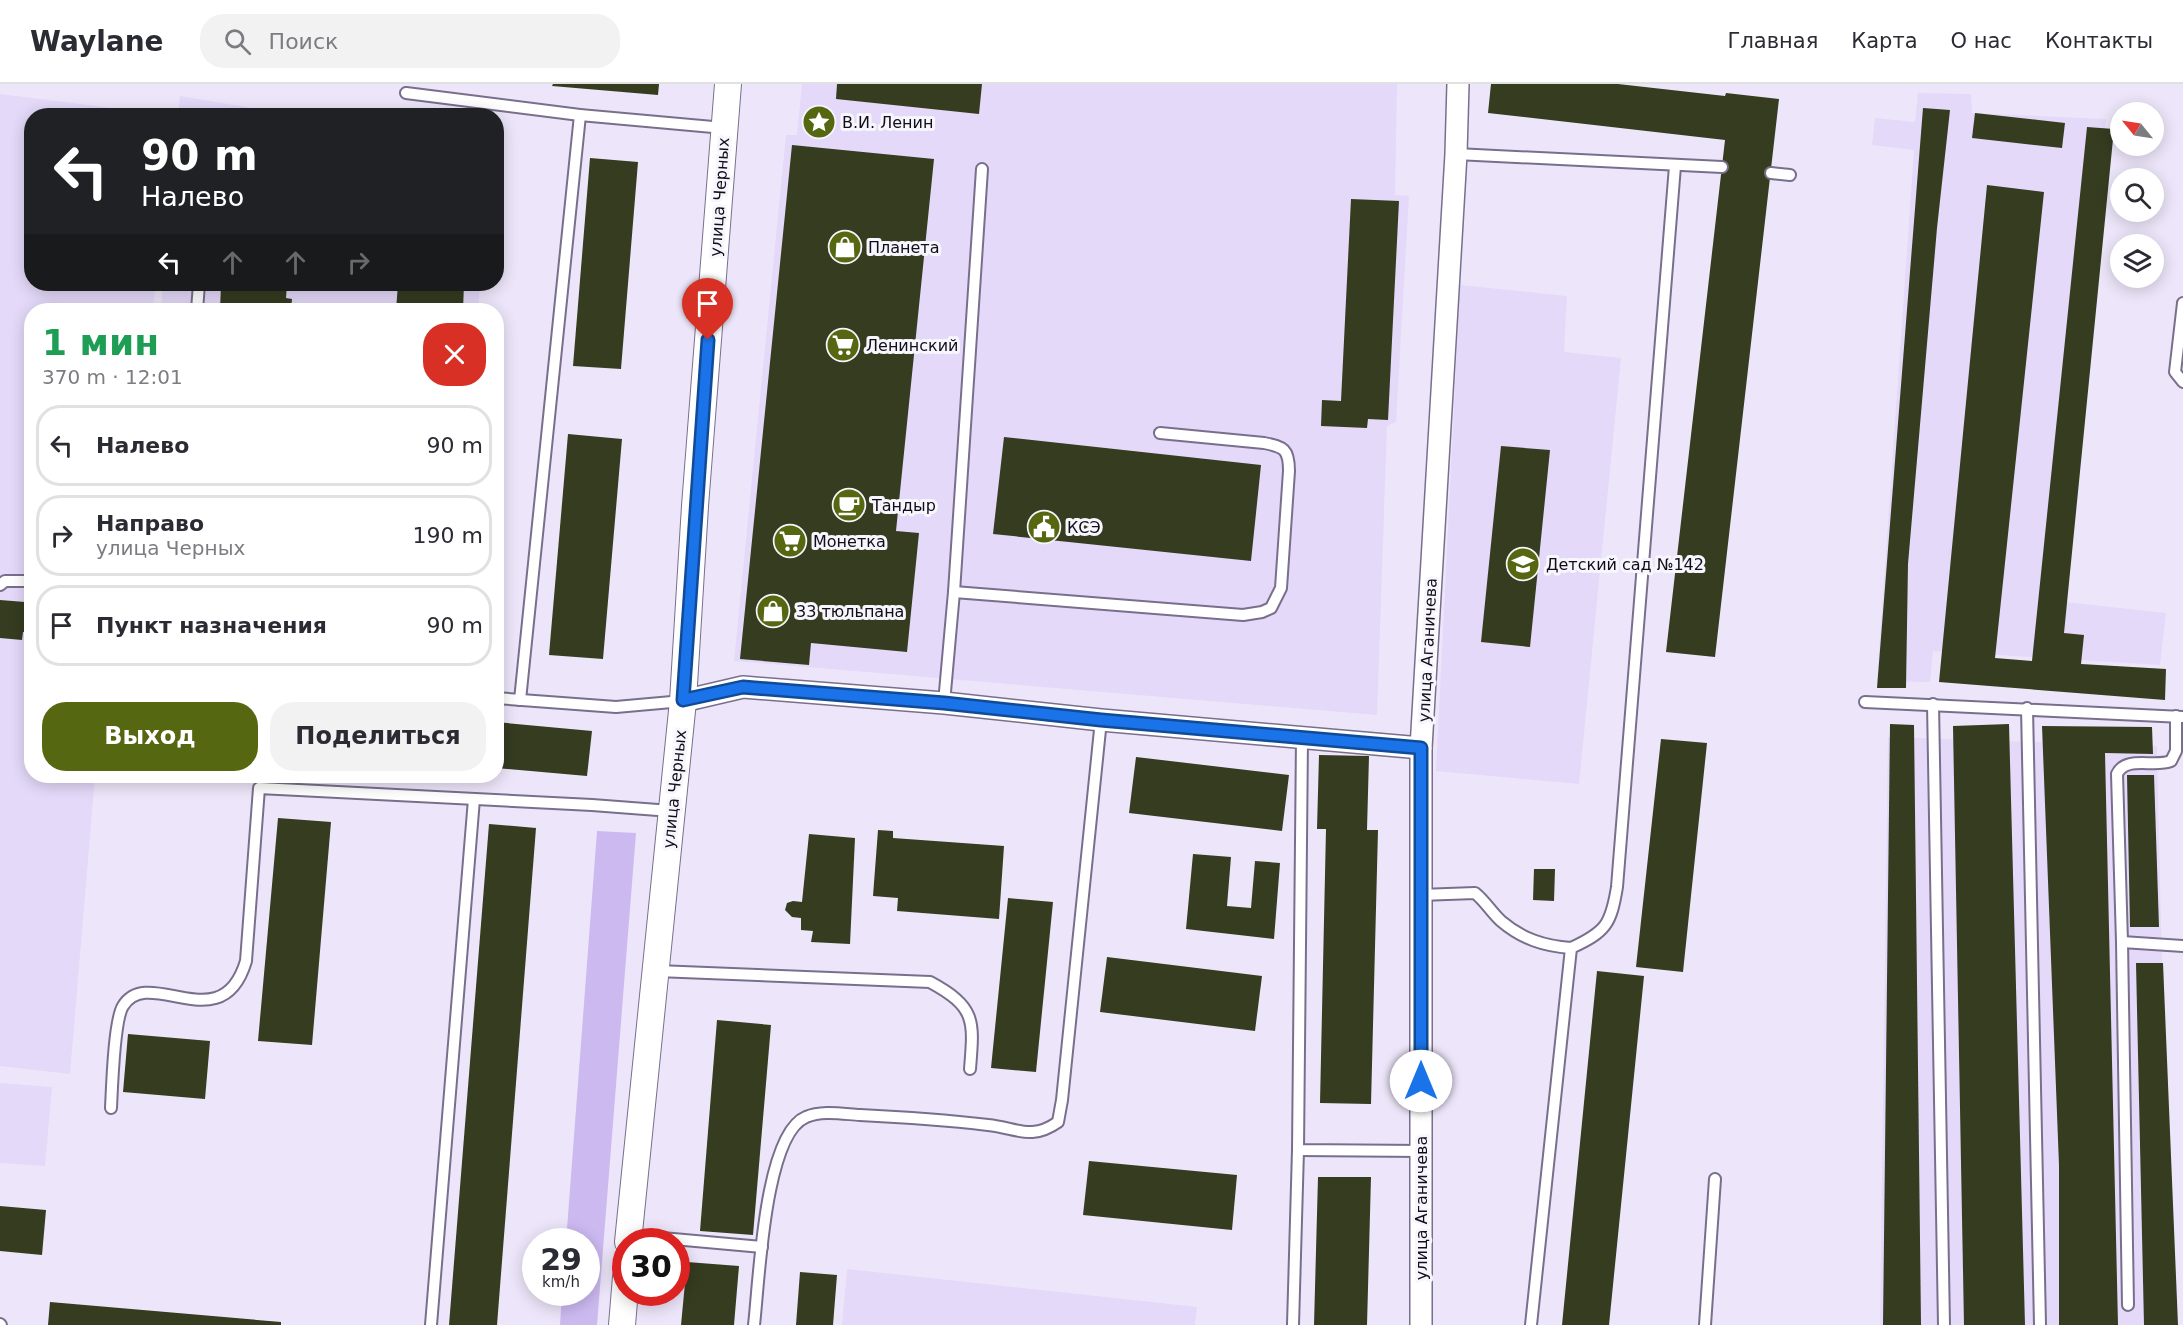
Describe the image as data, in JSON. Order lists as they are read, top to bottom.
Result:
{
  "streets": {
    "street": ["улица Черных", "улица Аганичева"]
  },
  "places": {
    "place": ["В.И. Ленин"],
    "shop": ["Планета", "33 тюльпана"],
    "supermarket": ["Ленинский", "Монетка"],
    "cafe": ["Тандыр"],
    "public building": ["КСЭ"],
    "school or university": ["Детский сад №142"]
  },
  "north": "top left",
  "page": {
    "header": "Waylane",
    "search": "Поиск",
    "nav": [
      "Главная",
      "Карта",
      "О нас",
      "Контакты"
    ],
    "turn": ["90 m", "Налево"],
    "heading": ["1 мин", "370 m · 12:01"],
    "list": [
      {
        "name": "Налево",
        "value": "90 m"
      },
      {
        "name": "Направо",
        "note": "улица Черных",
        "value": "190 m"
      },
      {
        "name": "Пункт назначения",
        "value": "90 m"
      }
    ],
    "buttons": ["Выход", "Поделиться"],
    "speed": "29 km/h",
    "limit": "30"
  }
}
